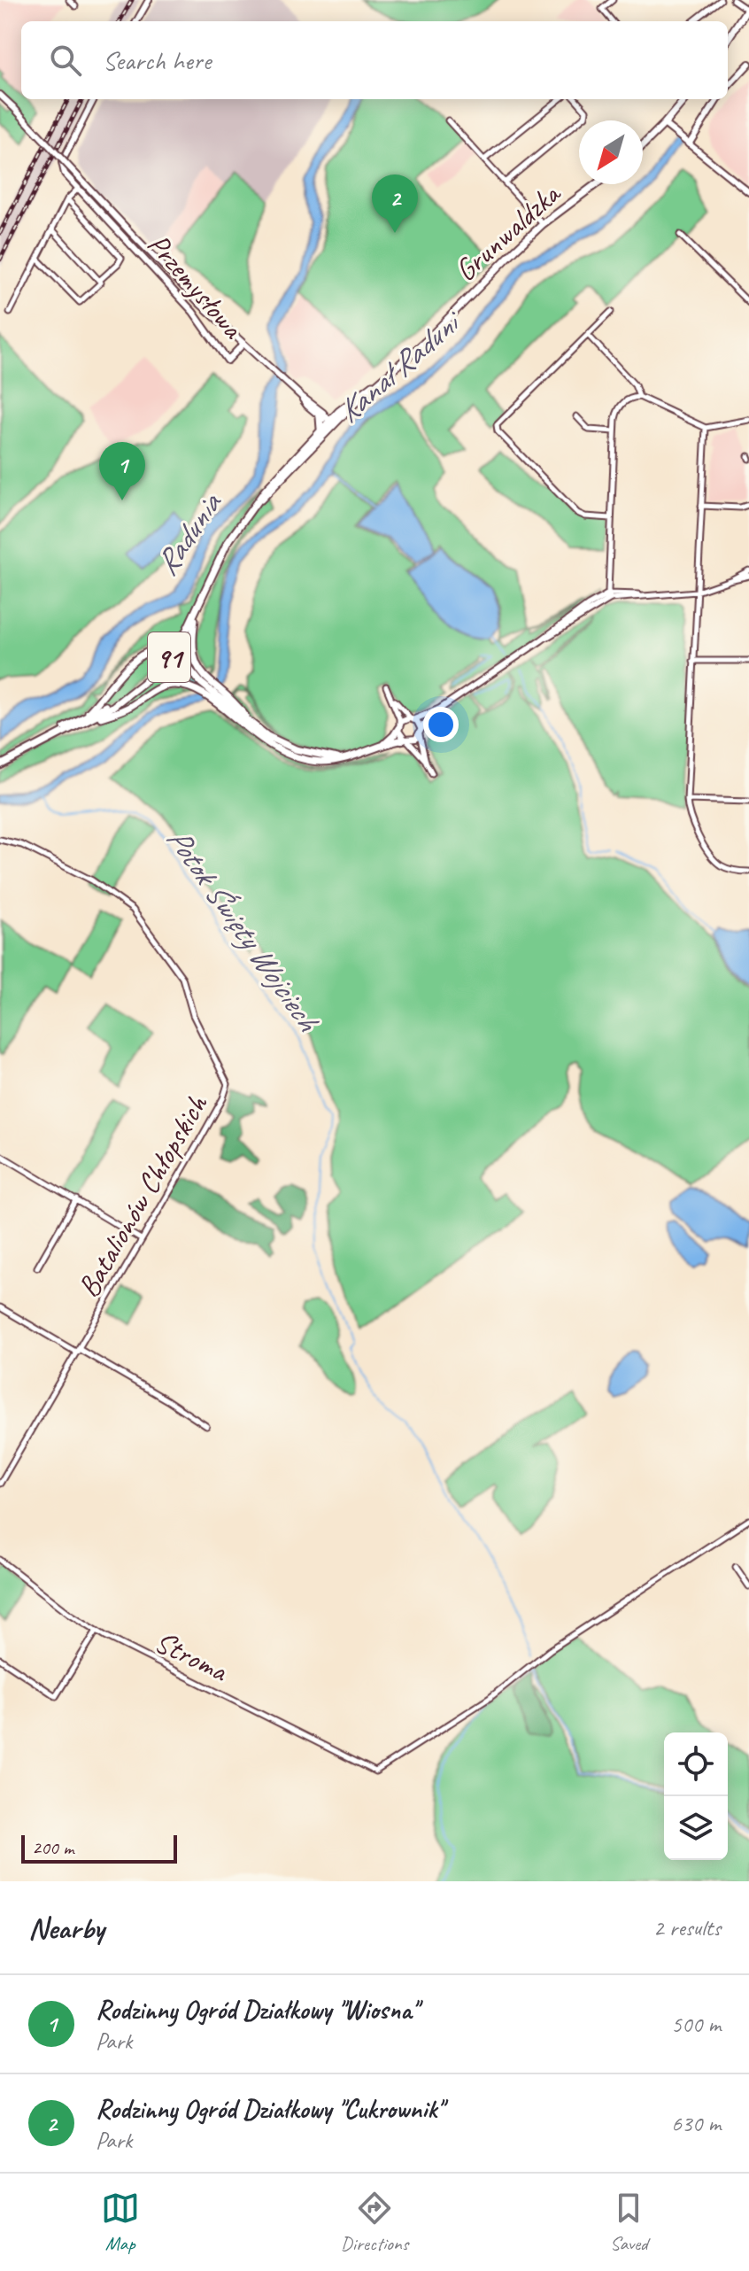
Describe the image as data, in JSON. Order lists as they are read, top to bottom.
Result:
{
  "streets": {
    "main road": ["Grunwaldzka", "Przemysłowa", "91"],
    "street": ["Batalionów Chłopskich", "Stroma"]
  },
  "crossings": [
    ["Grunwaldzka", "Przemysłowa"]
  ],
  "water": ["Kanał Raduni", "Radunia", "Potok Święty Wojciech"],
  "scale_bar": "200 m",
  "north": "bottom left",
  "page": {
    "search": "Search here",
    "pins": ["2", "1"],
    "scale": "200 m",
    "heading": ["Nearby", "2 results"],
    "list": [
      {
        "mark": "1",
        "name": "Rodzinny Ogród Działkowy \"Wiosna\"",
        "note": "Park",
        "value": "500 m"
      },
      {
        "mark": "2",
        "name": "Rodzinny Ogród Działkowy \"Cukrownik\"",
        "note": "Park",
        "value": "630 m"
      }
    ],
    "nav": ["Map", "Directions", "Saved"]
  }
}
